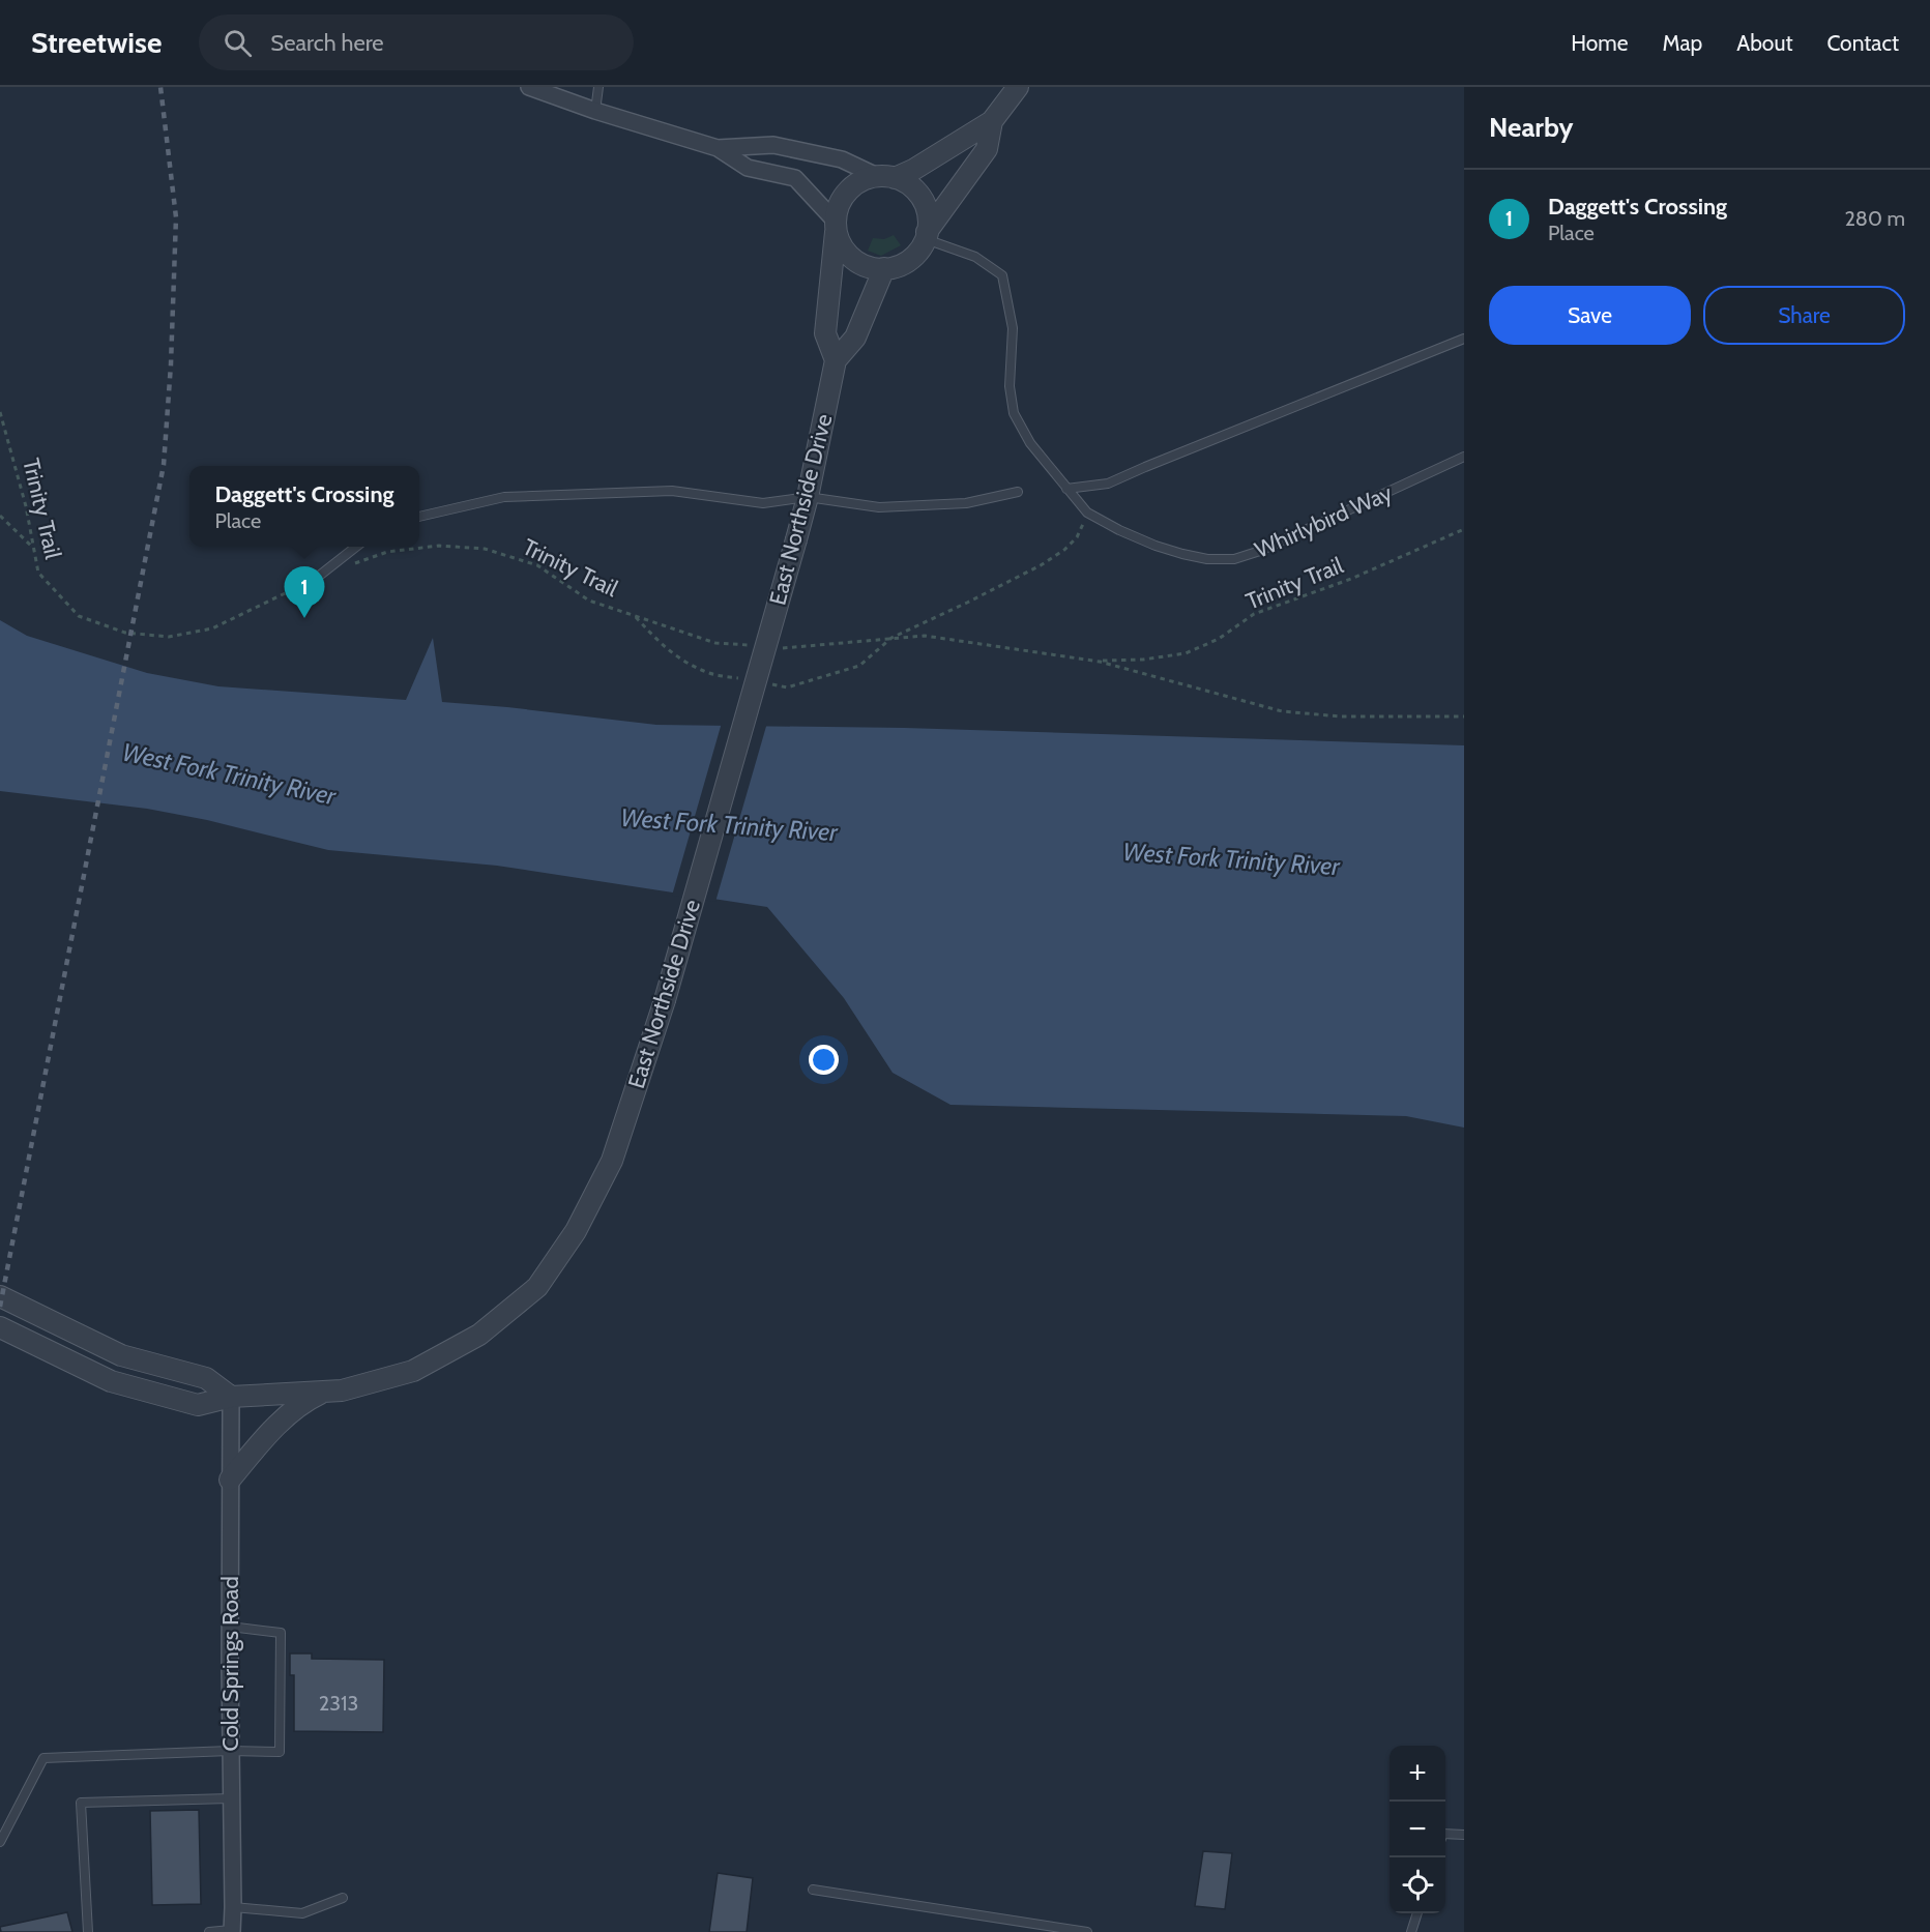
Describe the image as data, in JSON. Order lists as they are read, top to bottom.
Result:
{
  "streets": {
    "street": ["East Northside Drive", "Cold Springs Road"],
    "lane": ["Whirlybird Way"],
    "path": ["Trinity Trail"]
  },
  "crossings": [
    ["East Northside Drive", "Whirlybird Way"],
    ["East Northside Drive", "Cold Springs Road"]
  ],
  "water": ["West Fork Trinity River"],
  "house_numbers": ["2313"],
  "page": {
    "header": "Streetwise",
    "search": "Search here",
    "nav": [
      "Home",
      "Map",
      "About",
      "Contact"
    ],
    "heading": "Nearby",
    "list": [
      {
        "mark": "1",
        "name": "Daggett's Crossing",
        "note": "Place",
        "value": "280 m"
      }
    ],
    "buttons": ["Save", "Share"],
    "popup": ["Daggett's Crossing", "Place"],
    "pins": "1",
    "map_buttons": ["+", "−"]
  }
}
